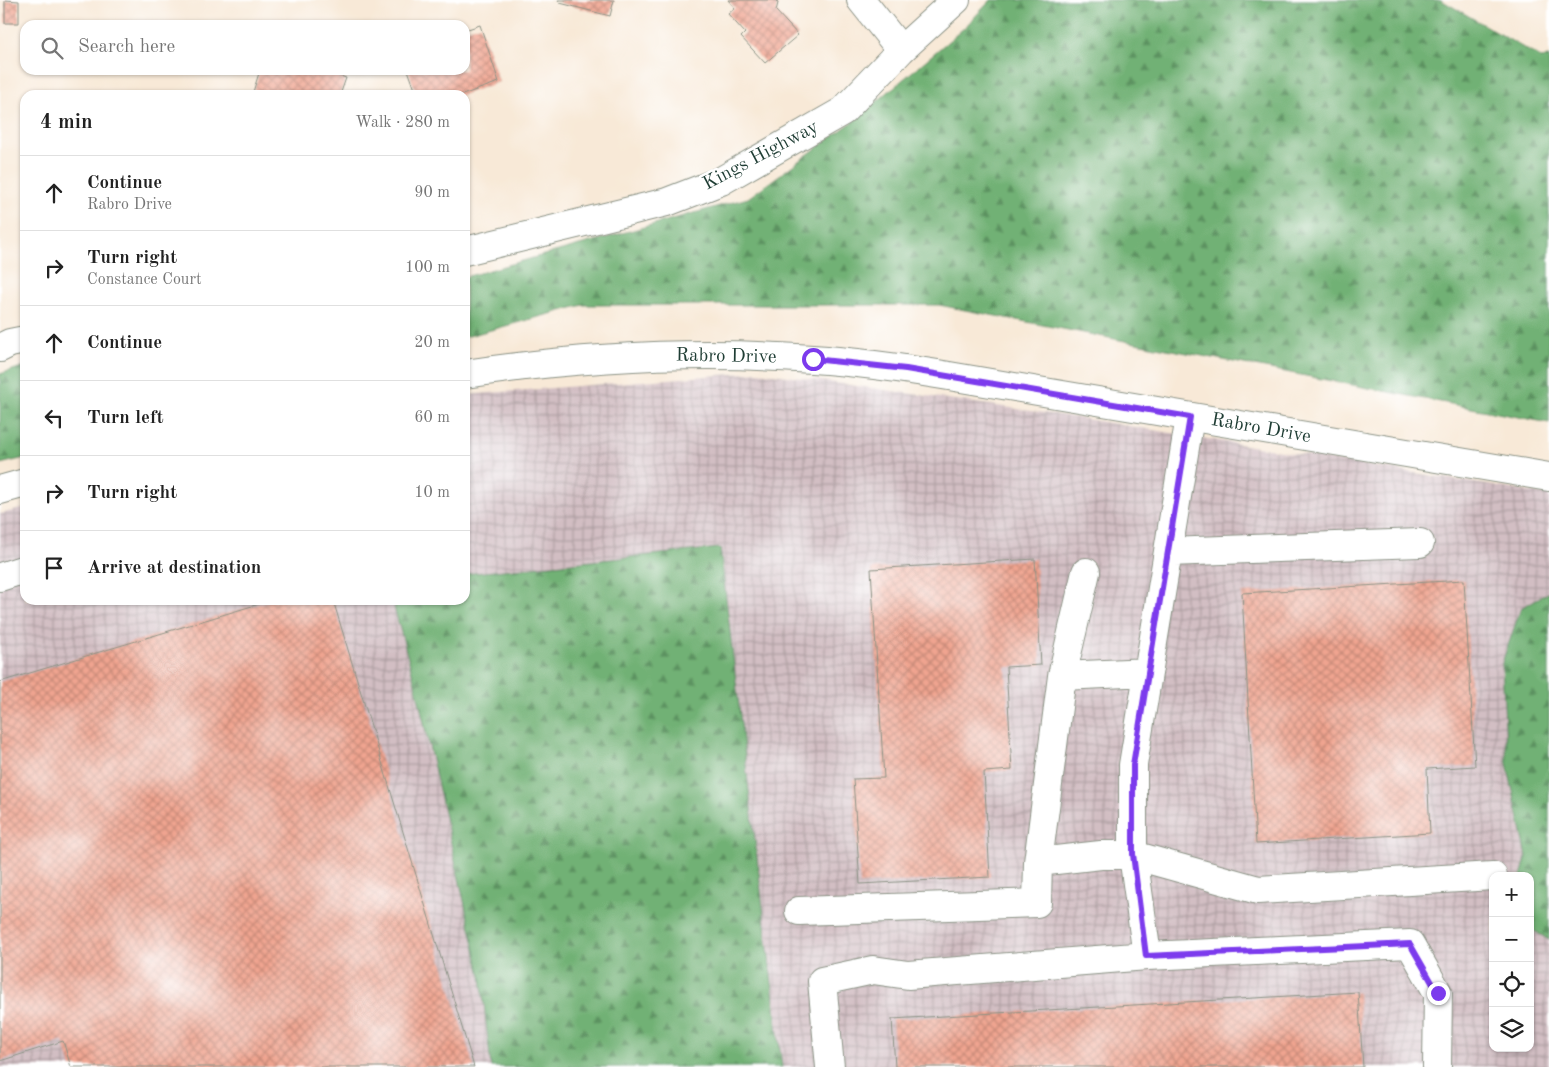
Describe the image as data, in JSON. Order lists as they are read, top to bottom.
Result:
{
  "streets": {
    "main road": ["Kings Highway", "Rabro Drive"]
  },
  "page": {
    "search": "Search here",
    "heading": ["4 min", "Walk · 280 m"],
    "list": [
      ["Continue", "Rabro Drive", "90 m"],
      ["Turn right", "Constance Court", "100 m"],
      ["Continue", "20 m"],
      ["Turn left", "60 m"],
      ["Turn right", "10 m"],
      "Arrive at destination"
    ],
    "map_buttons": ["+", "−"]
  }
}
